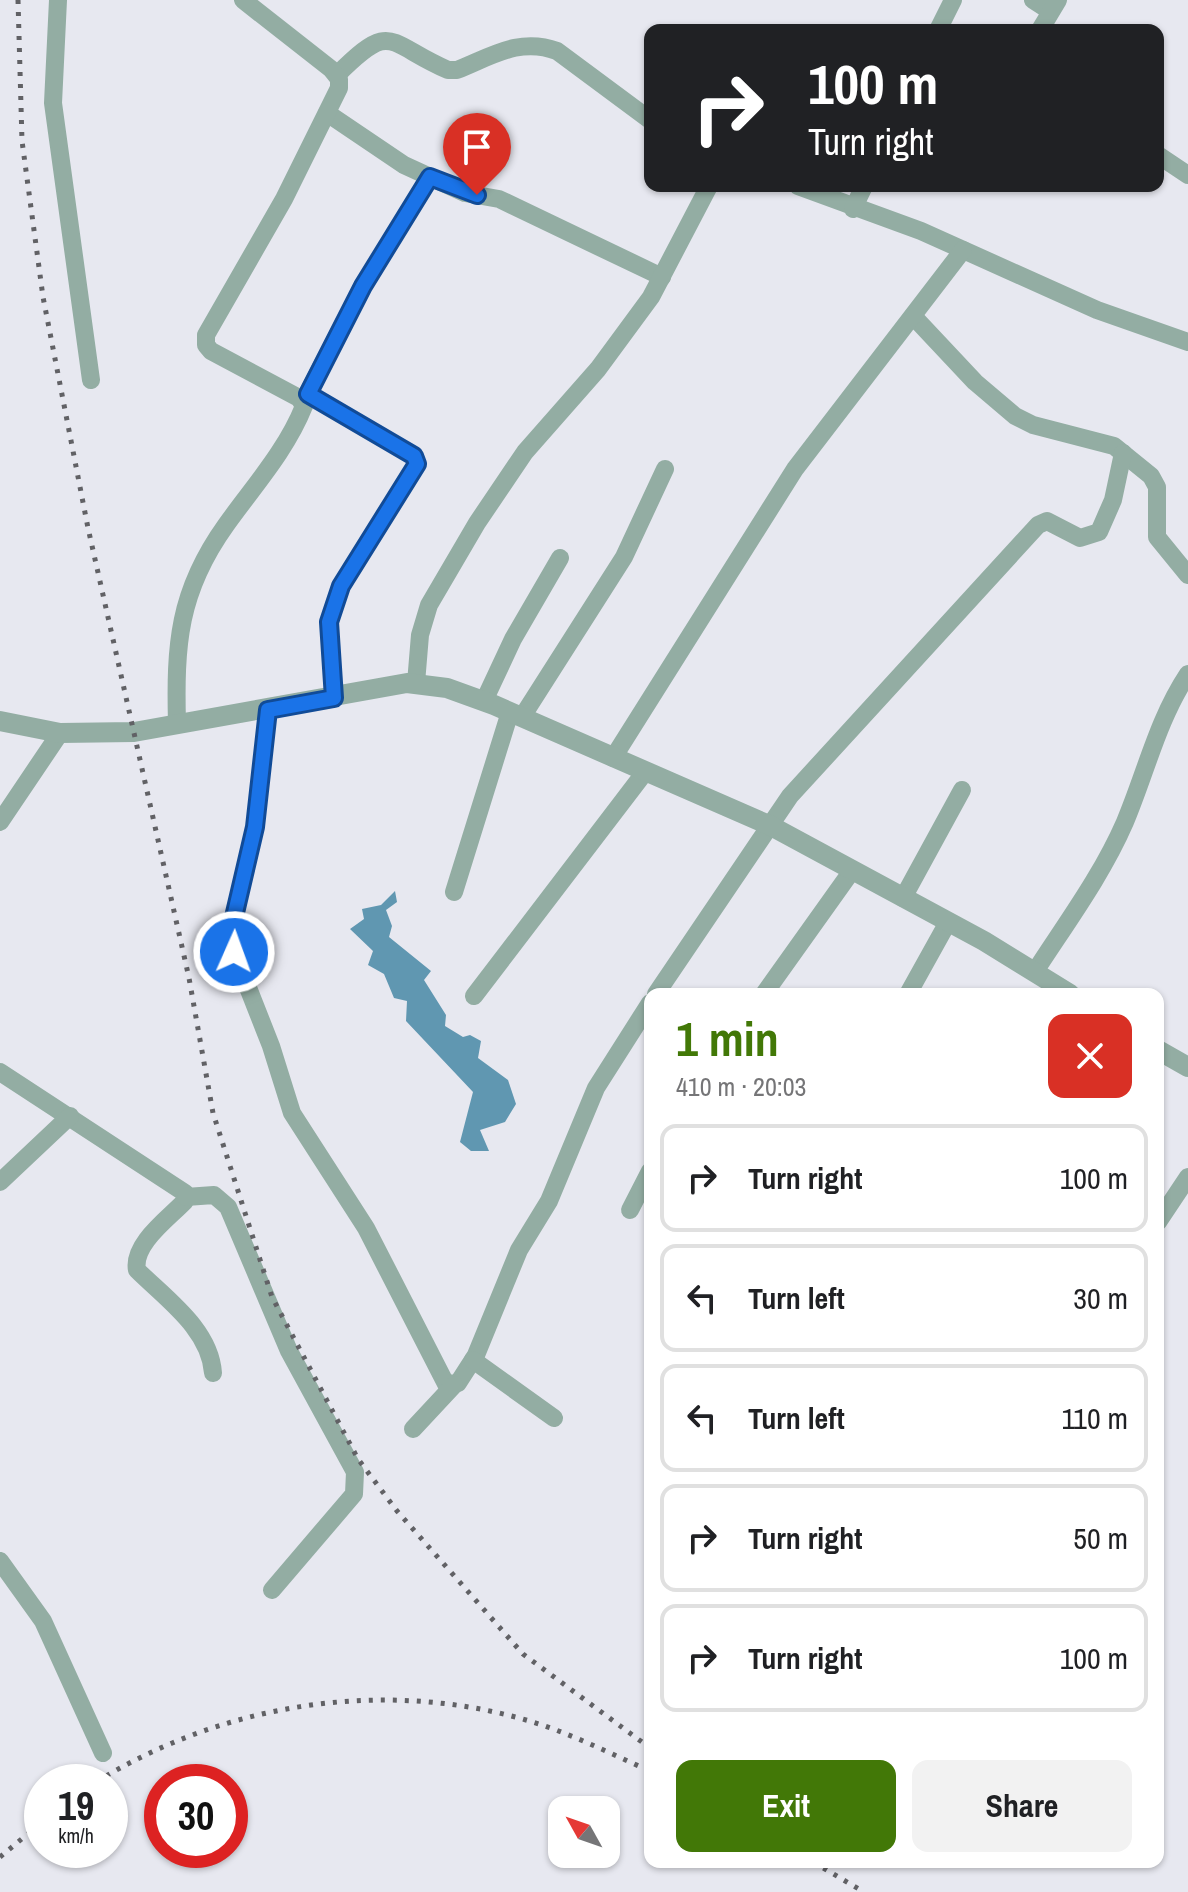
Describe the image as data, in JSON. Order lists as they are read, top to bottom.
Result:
{
  "north": "top left",
  "page": {
    "turn": ["100 m", "Turn right"],
    "heading": ["1 min", "410 m · 20:03"],
    "list": [
      {
        "name": "Turn right",
        "value": "100 m"
      },
      {
        "name": "Turn left",
        "value": "30 m"
      },
      {
        "name": "Turn left",
        "value": "110 m"
      },
      {
        "name": "Turn right",
        "value": "50 m"
      },
      {
        "name": "Turn right",
        "value": "100 m"
      }
    ],
    "buttons": ["Exit", "Share"],
    "speed": "19 km/h",
    "limit": "30"
  }
}
